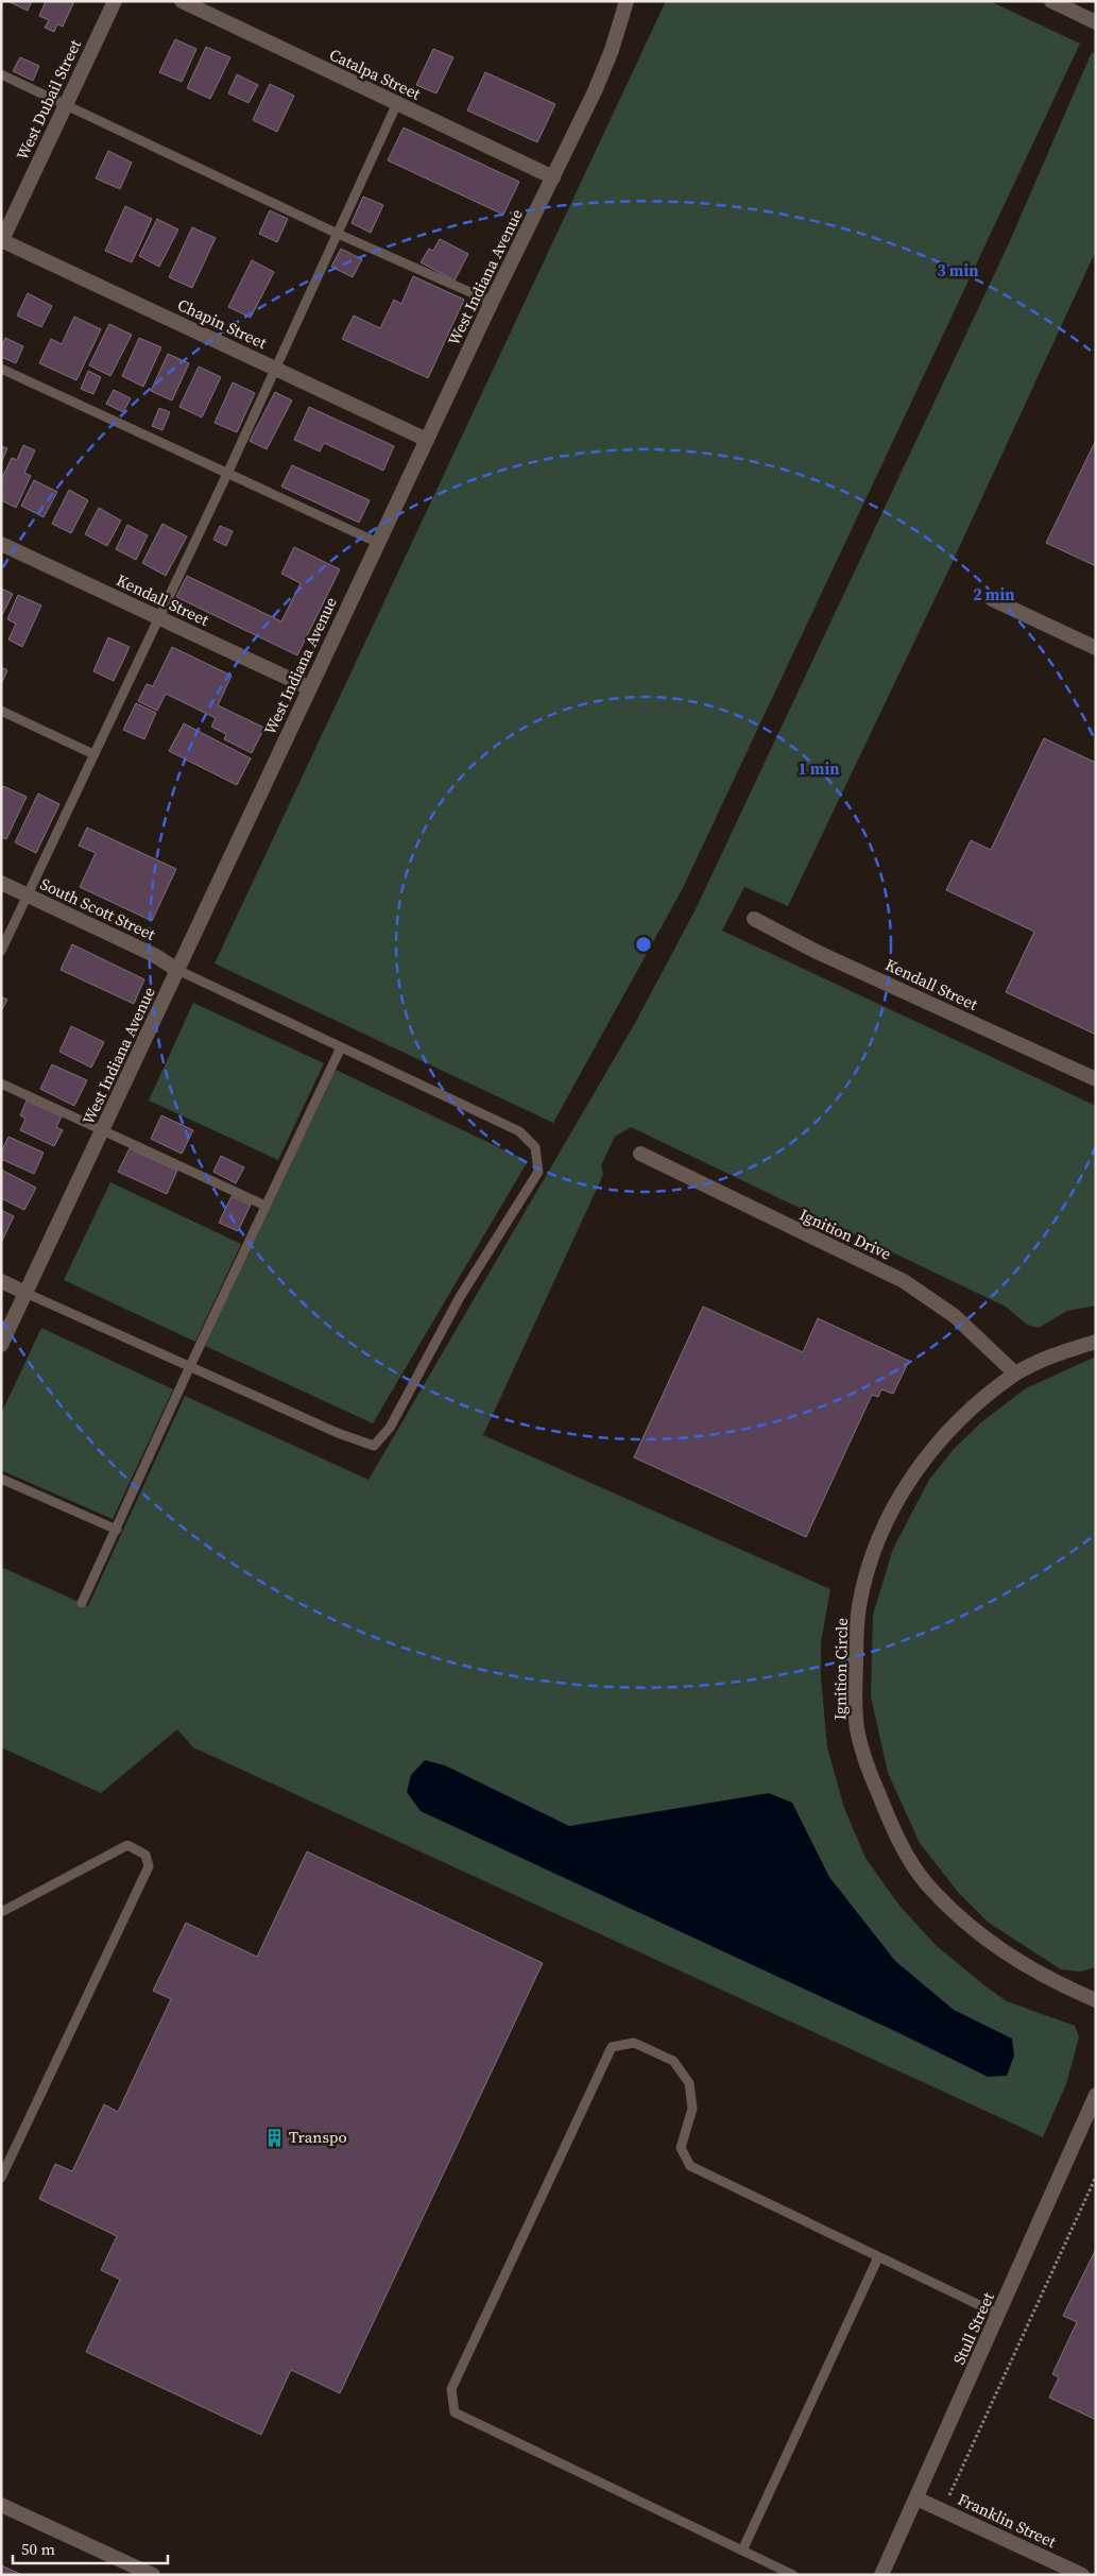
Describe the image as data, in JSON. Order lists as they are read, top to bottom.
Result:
{
  "streets": {
    "street": [
      "Catalpa Street",
      "West Dubail Street",
      "West Indiana Avenue",
      "Chapin Street",
      "Kendall Street",
      "South Scott Street",
      "Ignition Drive",
      "Ignition Circle",
      "Stull Street",
      "Franklin Street"
    ]
  },
  "crossings": [
    ["Catalpa Street", "West Indiana Avenue"],
    ["West Dubail Street", "Chapin Street"],
    ["West Indiana Avenue", "Chapin Street"],
    ["West Indiana Avenue", "Kendall Street"],
    ["West Indiana Avenue", "South Scott Street"],
    ["Ignition Drive", "Ignition Circle"],
    ["Stull Street", "Franklin Street"]
  ],
  "places": {
    "building": ["Transpo"]
  },
  "scale_bar": "50 m",
  "rings": ["3 min", "2 min", "1 min"]
}
